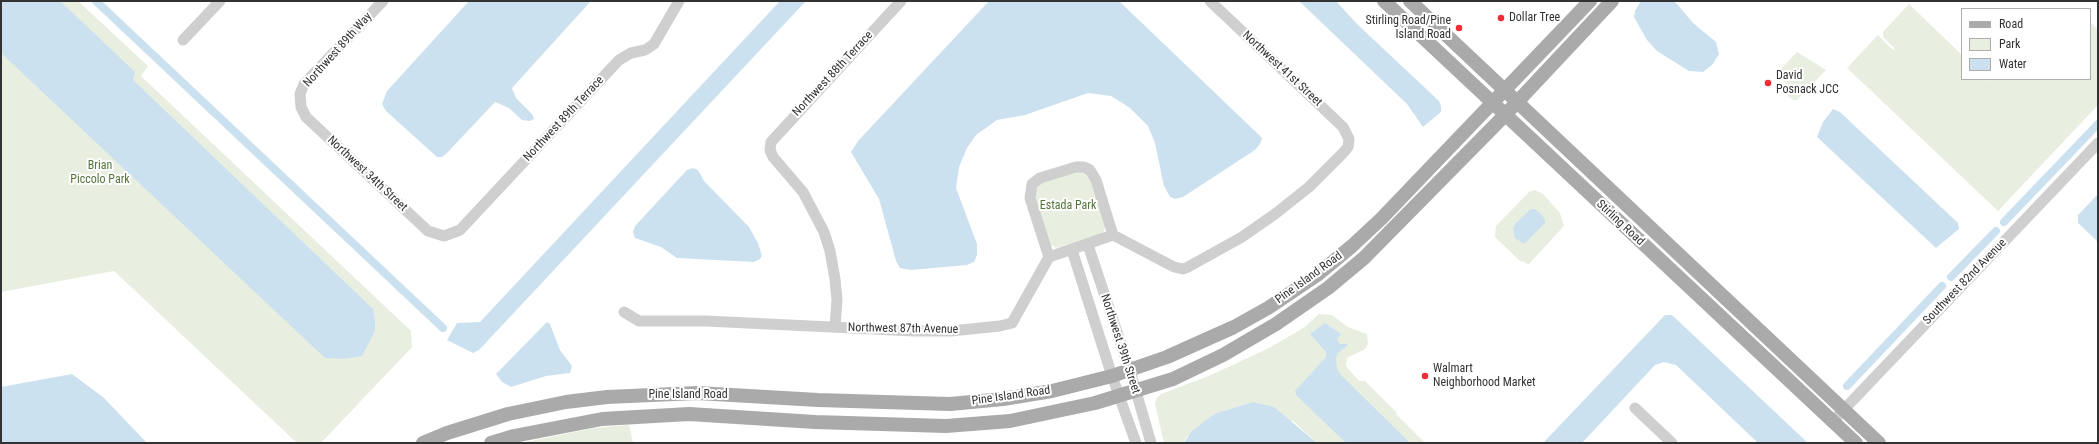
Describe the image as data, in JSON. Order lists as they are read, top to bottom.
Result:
{
  "streets": {
    "main road": ["Stirling Road", "Pine Island Road"],
    "street": [
      "Northwest 89th Way",
      "Northwest 41st Street",
      "Northwest 88th Terrace",
      "Northwest 89th Terrace",
      "Northwest 34th Street",
      "Southwest 82nd Avenue",
      "Northwest 87th Avenue",
      "Northwest 39th Street"
    ]
  },
  "crossings": [
    ["Northwest 89th Way", "Northwest 34th Street"],
    ["Northwest 88th Terrace", "Northwest 87th Avenue"],
    ["Northwest 89th Terrace", "Northwest 34th Street"],
    ["Stirling Road", "Pine Island Road"],
    ["Stirling Road", "Southwest 82nd Avenue"],
    ["Pine Island Road", "Northwest 39th Street"]
  ],
  "parks": ["Brian Piccolo Park", "Estada Park"],
  "places": [
    "Dollar Tree",
    "Stirling Road/Pine Island Road",
    "David Posnack JCC",
    "Walmart Neighborhood Market"
  ],
  "legend": ["Road", "Park", "Water"]
}
